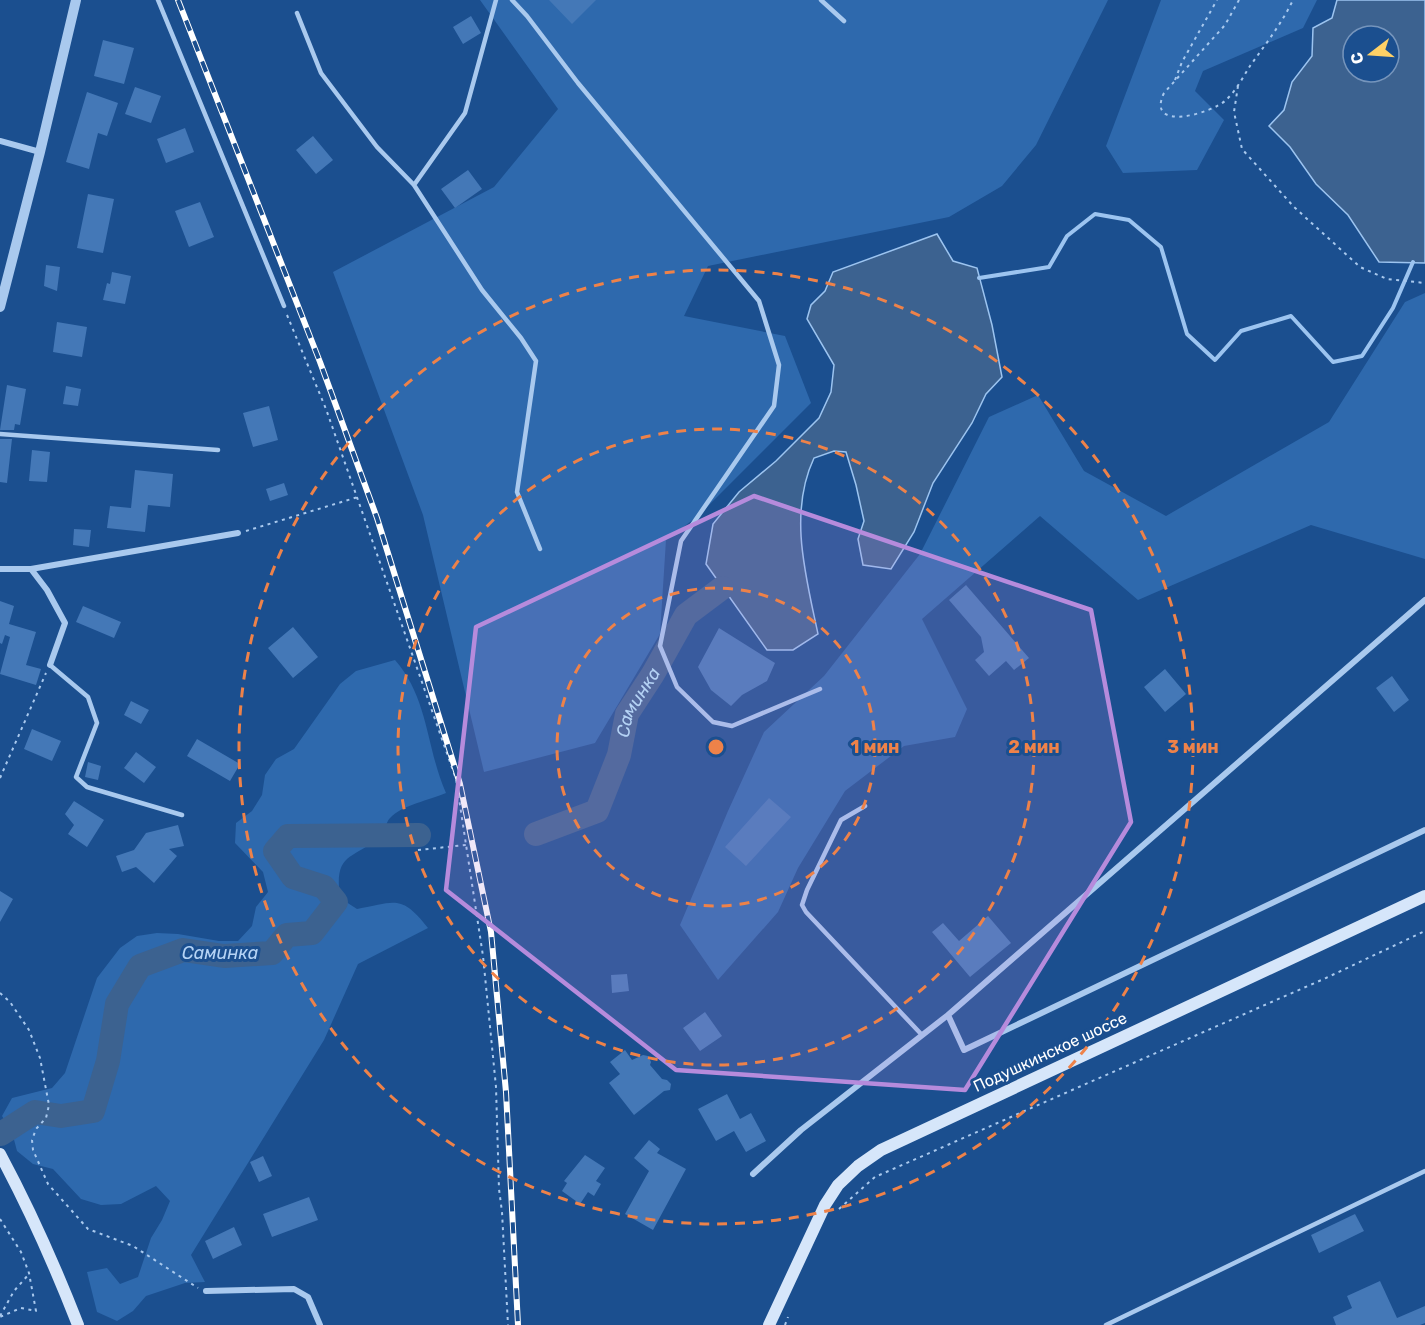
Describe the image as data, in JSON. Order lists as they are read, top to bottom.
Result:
{
  "streets": {
    "main road": ["Подушкинское шоссе"]
  },
  "water": ["Саминка"],
  "north": "left",
  "rings": ["1 мин", "2 мин", "3 мин"]
}
